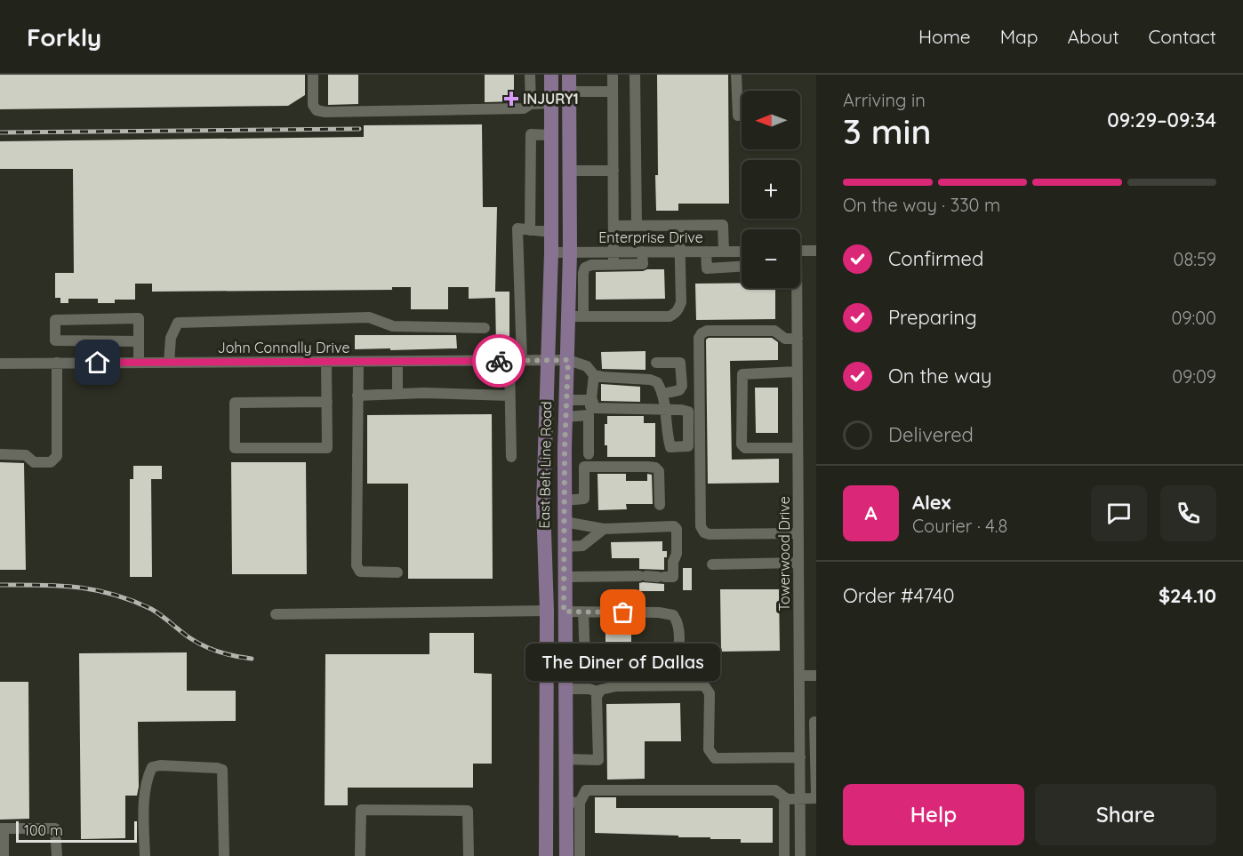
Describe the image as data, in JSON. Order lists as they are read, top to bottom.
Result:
{
  "streets": {
    "main road": ["East Belt Line Road"],
    "street": ["Enterprise Drive", "John Connally Drive", "Towerwood Drive"]
  },
  "crossings": [
    ["Enterprise Drive", "East Belt Line Road"],
    ["John Connally Drive", "East Belt Line Road"]
  ],
  "places": {
    "health": ["INJURY1"],
    "other": ["The Diner of Dallas"]
  },
  "scale_bar": "100 m",
  "north": "left",
  "page": {
    "header": "Forkly",
    "nav": [
      "Home",
      "Map",
      "About",
      "Contact"
    ],
    "heading": ["3 min", "Arriving in", "09:29–09:34"],
    "panel": [
      "Alex",
      "Courier · 4.8",
      "Order #4740",
      "$24.10"
    ],
    "map_buttons": ["+", "−"],
    "bar": "On the way · 330 m",
    "list": [
      ["Confirmed", "08:59"],
      ["Preparing", "09:00"],
      ["On the way", "09:09"],
      "Delivered"
    ],
    "round": "A",
    "bubble": "The Diner of Dallas",
    "buttons": ["Help", "Share"],
    "scale": "100 m"
  }
}
